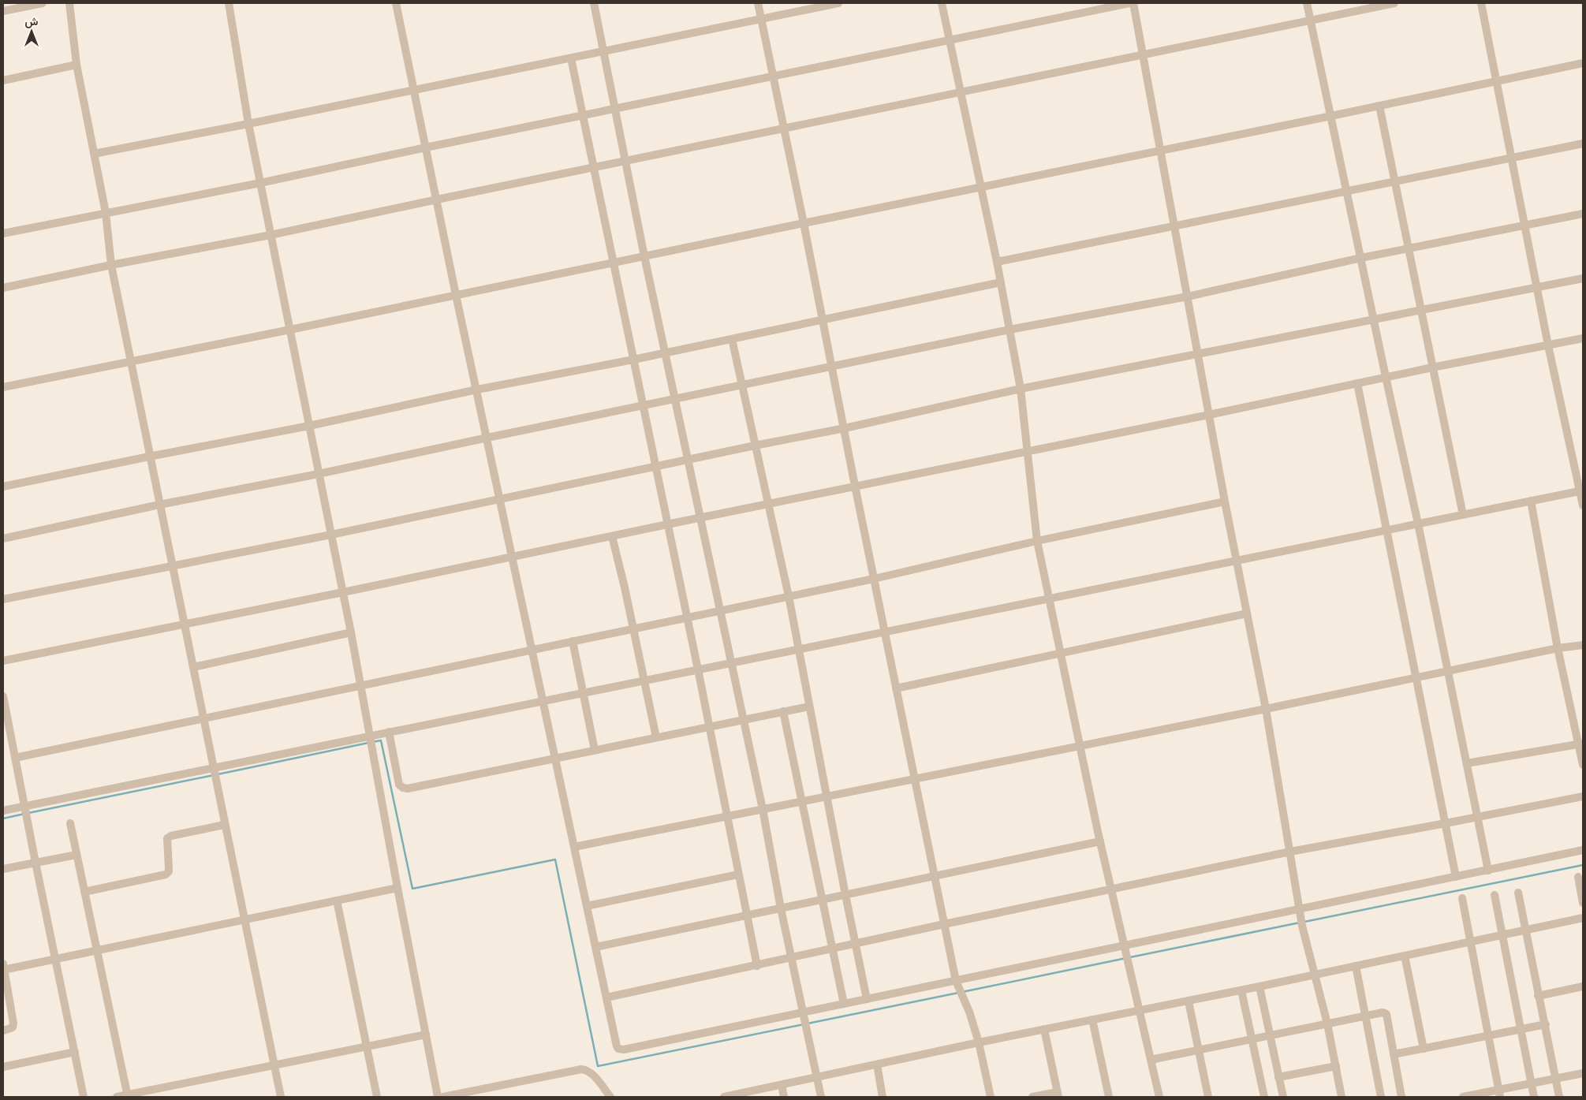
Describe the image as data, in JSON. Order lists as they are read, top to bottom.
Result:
{
  "north": "top"
}
